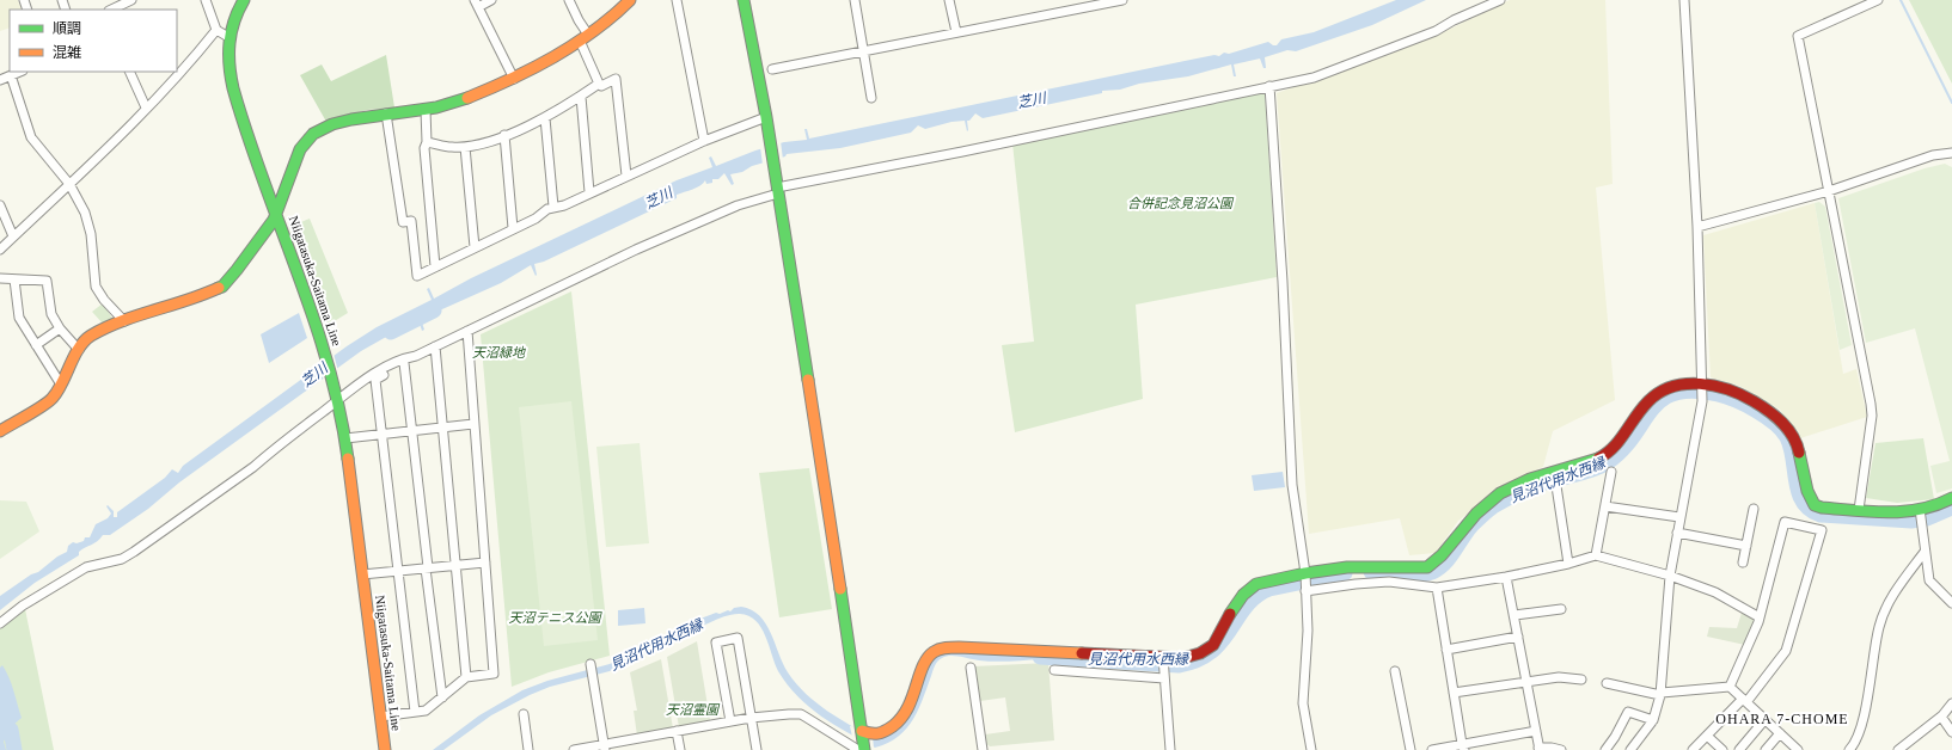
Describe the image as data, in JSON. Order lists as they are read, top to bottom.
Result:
{
  "streets": {
    "street": ["Niigatasuka-Saitama Line"]
  },
  "districts": ["OHARA 7-CHOME"],
  "water": ["芝川", "見沼代用水西縁"],
  "parks": [
    "合併記念見沼公園",
    "天沼緑地",
    "天沼テニス公園",
    "天沼霊園"
  ],
  "legend": ["順調", "混雑"]
}
